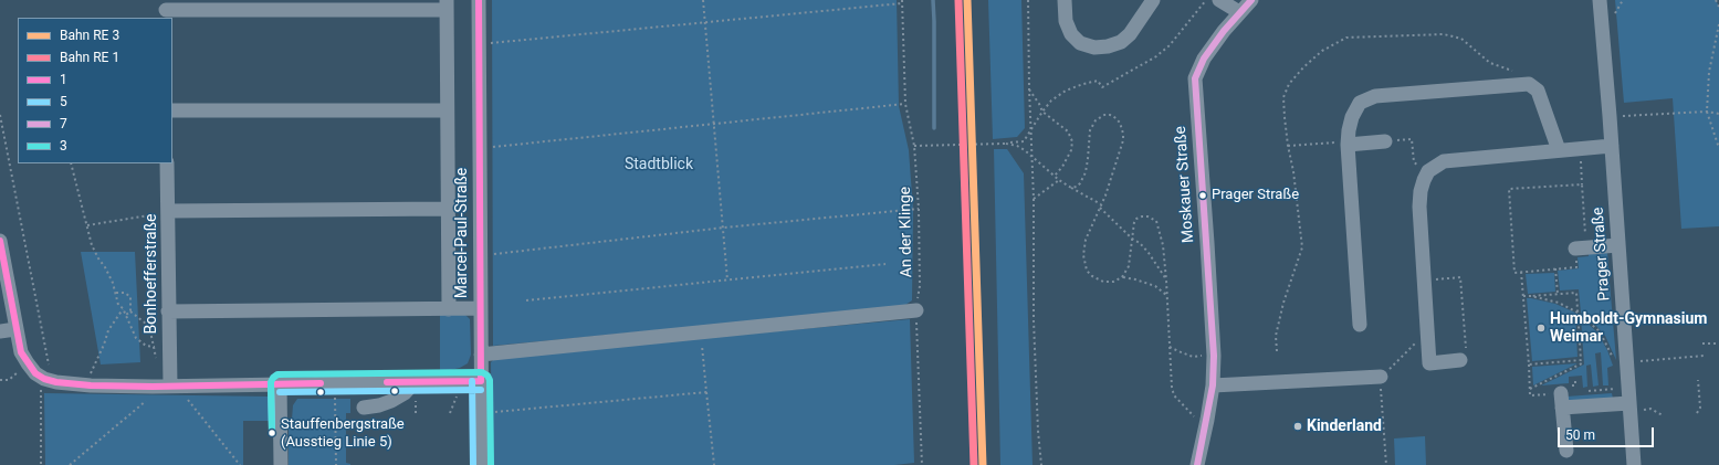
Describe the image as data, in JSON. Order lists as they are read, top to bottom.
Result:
{
  "streets": {
    "street": [
      "Moskauer Straße",
      "Marcel-Paul-Straße",
      "Prager Straße",
      "Bonhoefferstraße"
    ],
    "path": ["An der Klinge"]
  },
  "crossings": [
    ["Marcel-Paul-Straße", "Bonhoefferstraße"]
  ],
  "parks": ["Stadtblick"],
  "places": [
    "Prager Straße",
    "Humboldt-Gymnasium Weimar",
    "Kinderland",
    "Stauffenbergstraße (Ausstieg Linie 5)"
  ],
  "lines": [
    "transit line 1",
    "transit line 7",
    "transit line 3",
    "transit line 5"
  ],
  "legend": [
    "Bahn RE 3",
    "Bahn RE 1",
    "1",
    "5",
    "7",
    "3"
  ],
  "scale_bar": "50 m"
}
